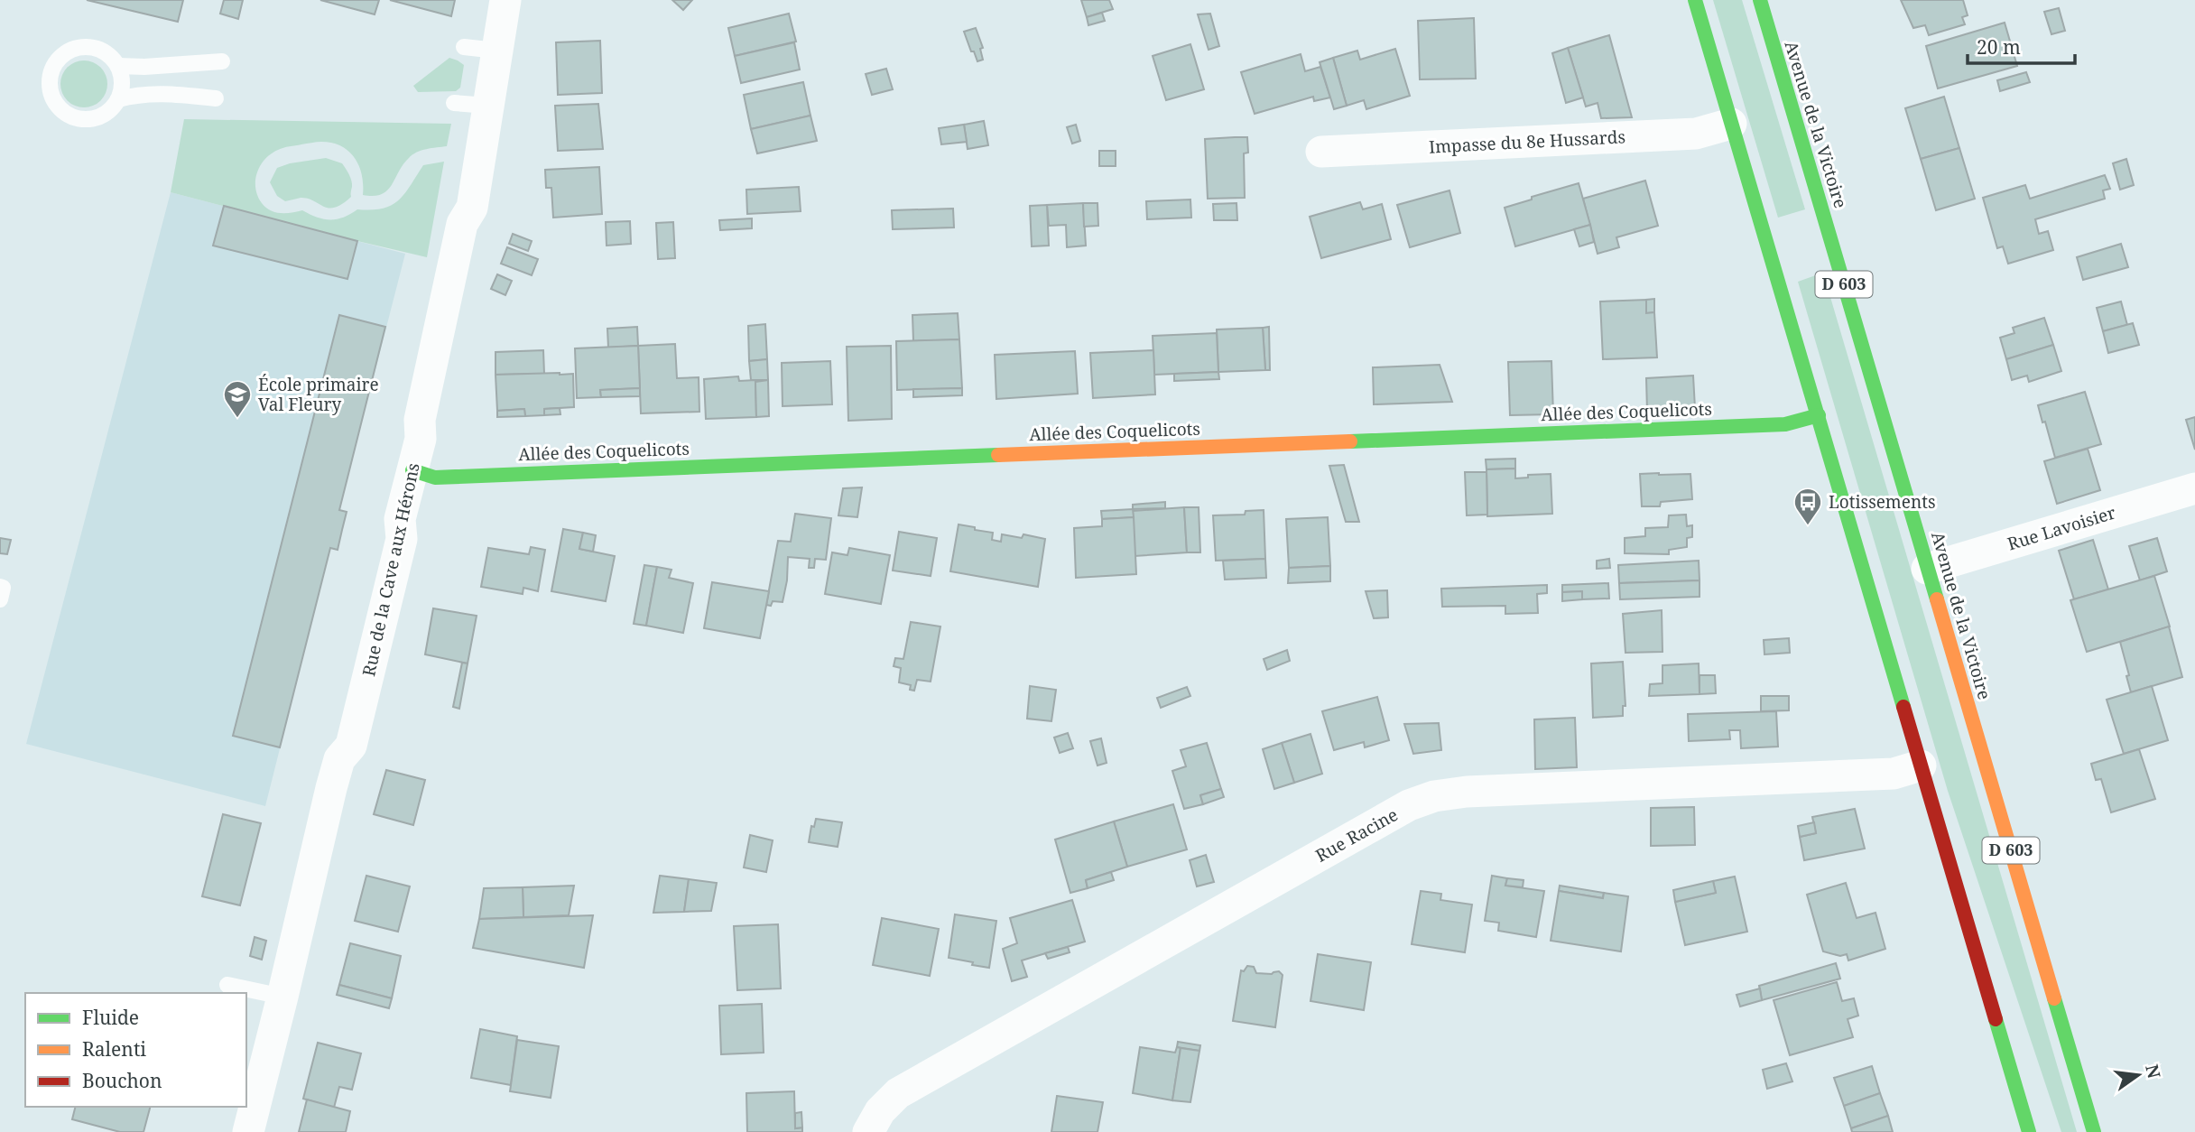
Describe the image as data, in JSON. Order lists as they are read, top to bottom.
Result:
{
  "streets": {
    "main road": ["Avenue de la Victoire", "D 603", "Allée des Coquelicots"],
    "street": [
      "Impasse du 8e Hussards",
      "Rue Lavoisier",
      "Rue de la Cave aux Hérons",
      "Rue Racine"
    ]
  },
  "crossings": [
    ["Avenue de la Victoire", "Rue Lavoisier"],
    ["Allée des Coquelicots", "Rue de la Cave aux Hérons"]
  ],
  "places": {
    "school or university": ["École primaire Val Fleury"],
    "bus stop": ["Lotissements"]
  },
  "legend": ["Fluide", "Ralenti", "Bouchon"],
  "scale_bar": "20 m",
  "north": "right"
}
